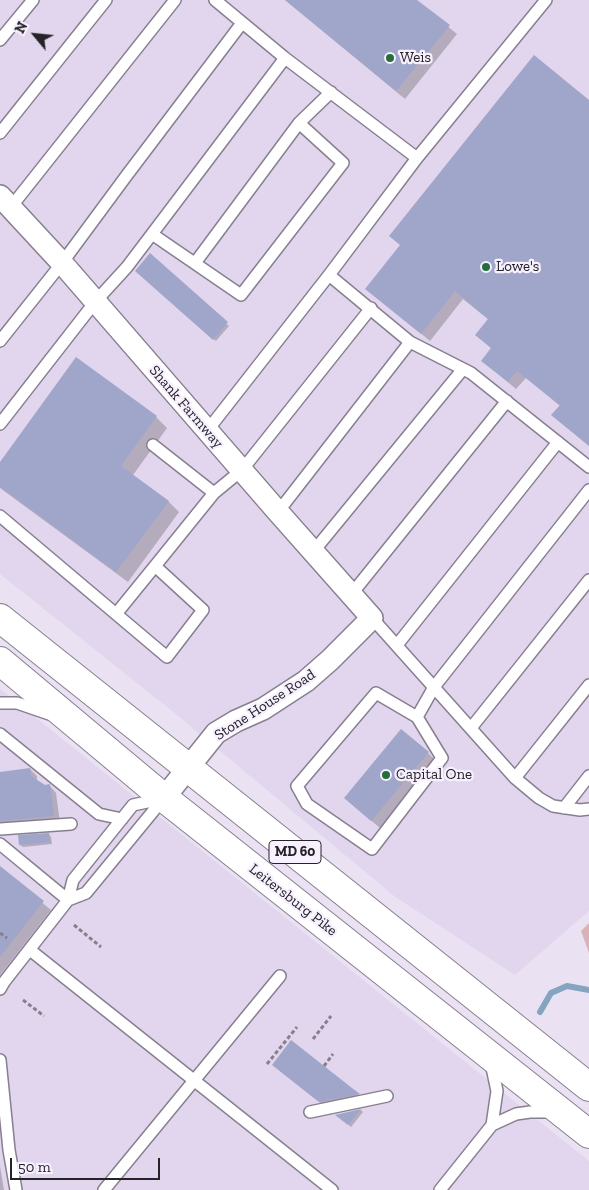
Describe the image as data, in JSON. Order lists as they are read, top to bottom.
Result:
{
  "streets": {
    "main road": ["MD 60", "Leitersburg Pike"],
    "street": ["Shank Farmway", "Stone House Road"]
  },
  "crossings": [
    ["Shank Farmway", "Stone House Road"],
    ["Stone House Road", "MD 60"],
    ["Stone House Road", "Leitersburg Pike"]
  ],
  "places": ["Weis", "Lowe's", "Capital One"],
  "scale_bar": "50 m",
  "north": "top left"
}
